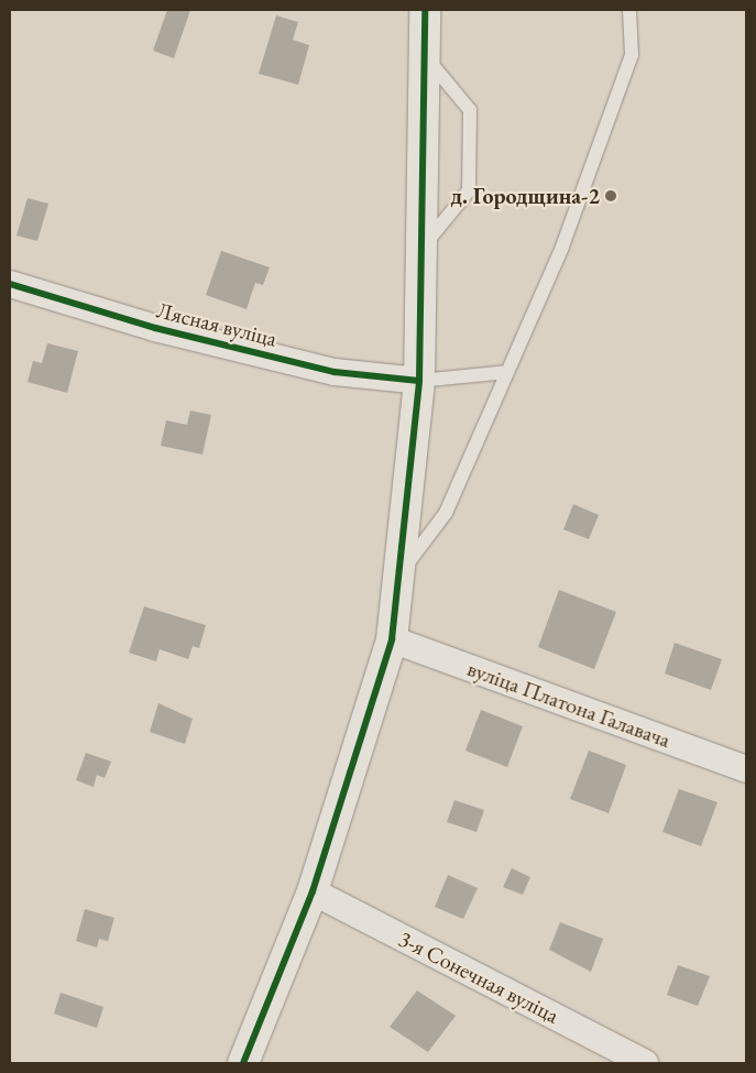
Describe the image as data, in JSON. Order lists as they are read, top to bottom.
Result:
{
  "streets": {
    "street": ["Лясная вуліца", "вуліца Платона Галавача", "3-я Сонечная вуліца"]
  },
  "places": ["д. Городщина-2"]
}
